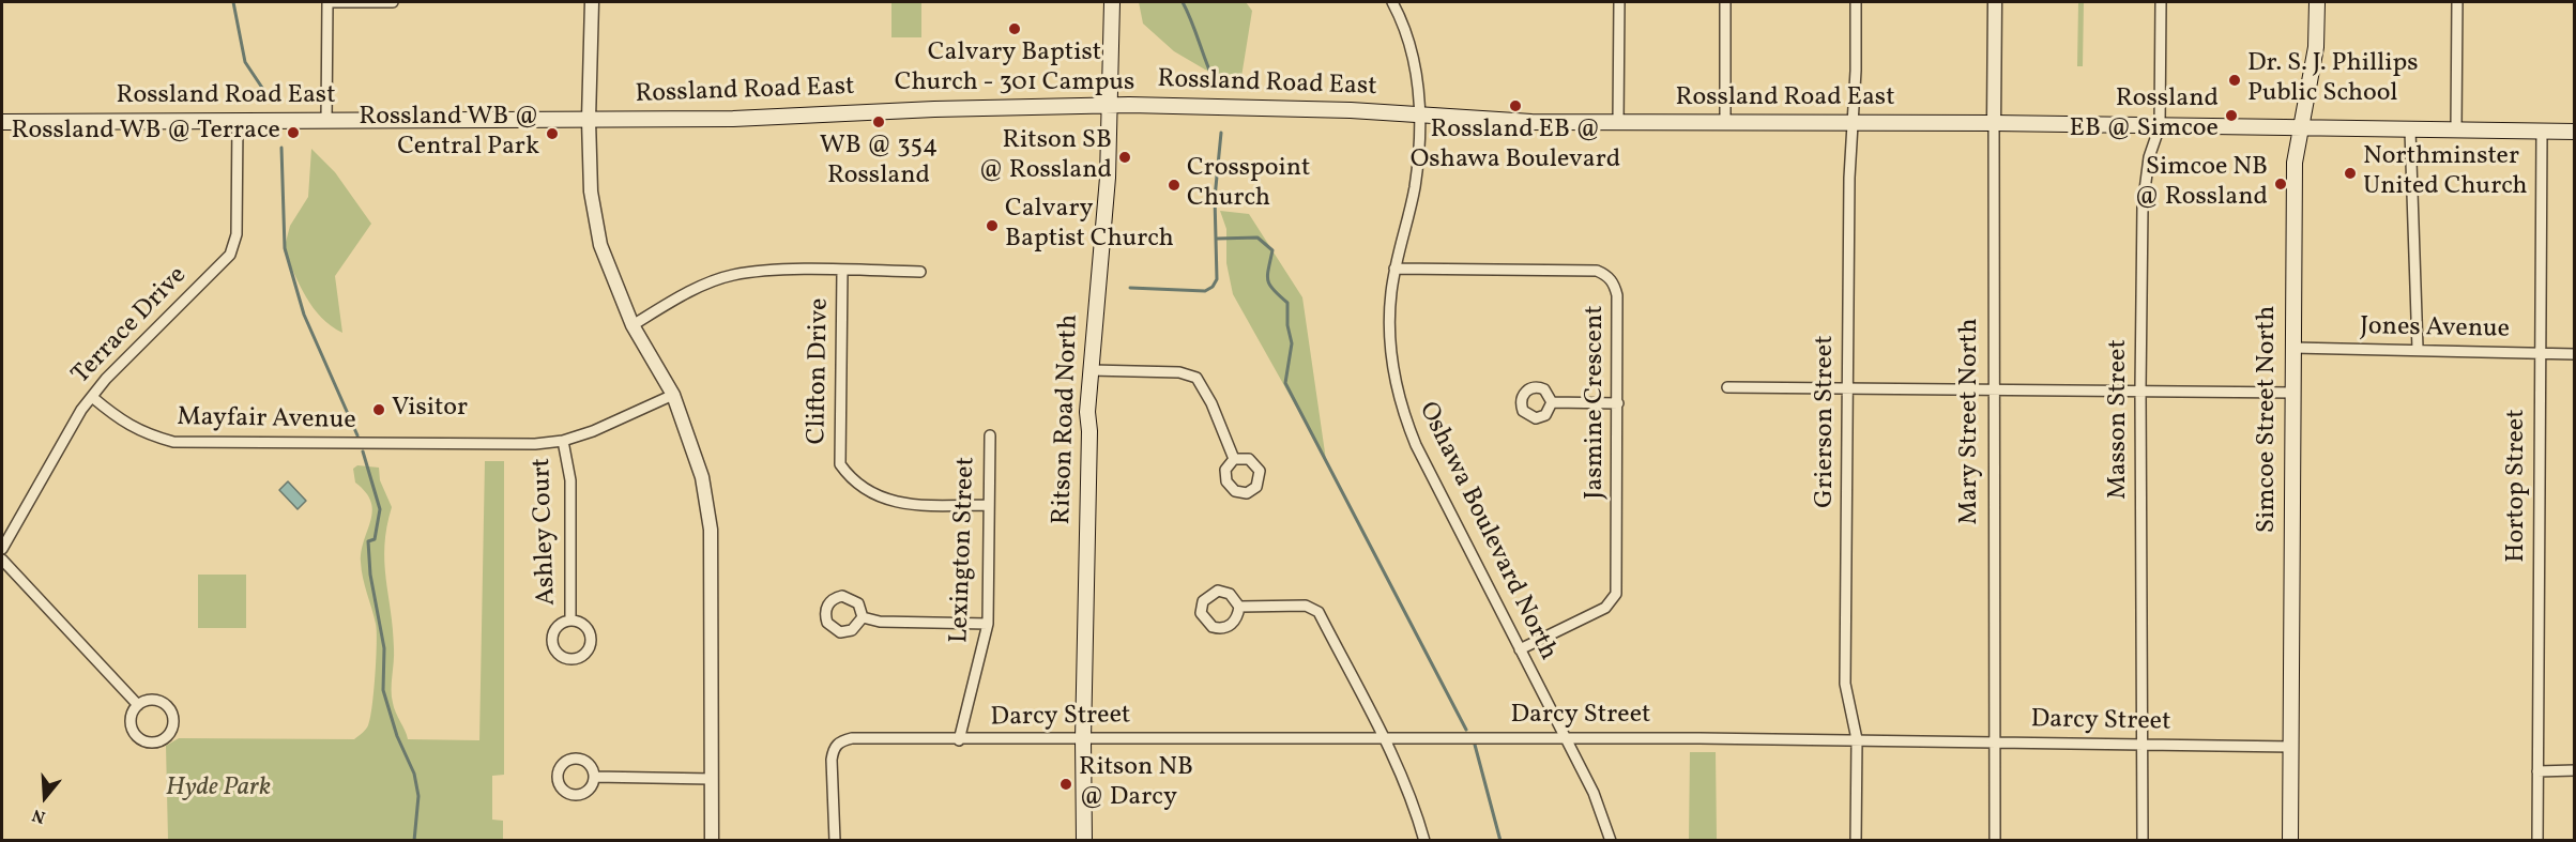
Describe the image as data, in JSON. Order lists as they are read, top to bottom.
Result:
{
  "streets": {
    "main road": ["Rossland Road East", "Ritson Road North", "Simcoe Street North"],
    "street": [
      "Terrace Drive",
      "Jones Avenue",
      "Clifton Drive",
      "Jasmine Crescent",
      "Masson Street",
      "Mayfair Avenue",
      "Grierson Street",
      "Mary Street North",
      "Hortop Street",
      "Ashley Court",
      "Oshawa Boulevard North",
      "Lexington Street",
      "Darcy Street"
    ]
  },
  "crossings": [
    ["Rossland Road East", "Terrace Drive"],
    ["Rossland Road East", "Ritson Road North"],
    ["Rossland Road East", "Masson Street"],
    ["Rossland Road East", "Simcoe Street North"],
    ["Rossland Road East", "Grierson Street"],
    ["Rossland Road East", "Mary Street North"],
    ["Rossland Road East", "Hortop Street"],
    ["Rossland Road East", "Oshawa Boulevard North"],
    ["Terrace Drive", "Mayfair Avenue"],
    ["Jones Avenue", "Simcoe Street North"],
    ["Jones Avenue", "Hortop Street"],
    ["Clifton Drive", "Lexington Street"],
    ["Jasmine Crescent", "Oshawa Boulevard North"],
    ["Ritson Road North", "Darcy Street"],
    ["Masson Street", "Darcy Street"],
    ["Simcoe Street North", "Darcy Street"],
    ["Mayfair Avenue", "Ashley Court"],
    ["Grierson Street", "Darcy Street"],
    ["Mary Street North", "Darcy Street"],
    ["Oshawa Boulevard North", "Darcy Street"],
    ["Lexington Street", "Darcy Street"]
  ],
  "parks": ["Hyde Park"],
  "places": [
    "Calvary Baptist Church - 301 Campus",
    "Dr. S. J. Phillips Public School",
    "Rossland EB @ Oshawa Boulevard",
    "Rossland EB @ Simcoe",
    "WB @ 354 Rossland",
    "Rossland WB @ Terrace",
    "Rossland WB @ Central Park",
    "Ritson SB @ Rossland",
    "Northminster United Church",
    "Simcoe NB @ Rossland",
    "Crosspoint Church",
    "Calvary Baptist Church",
    "Visitor",
    "Ritson NB @ Darcy"
  ],
  "north": "bottom"
}
